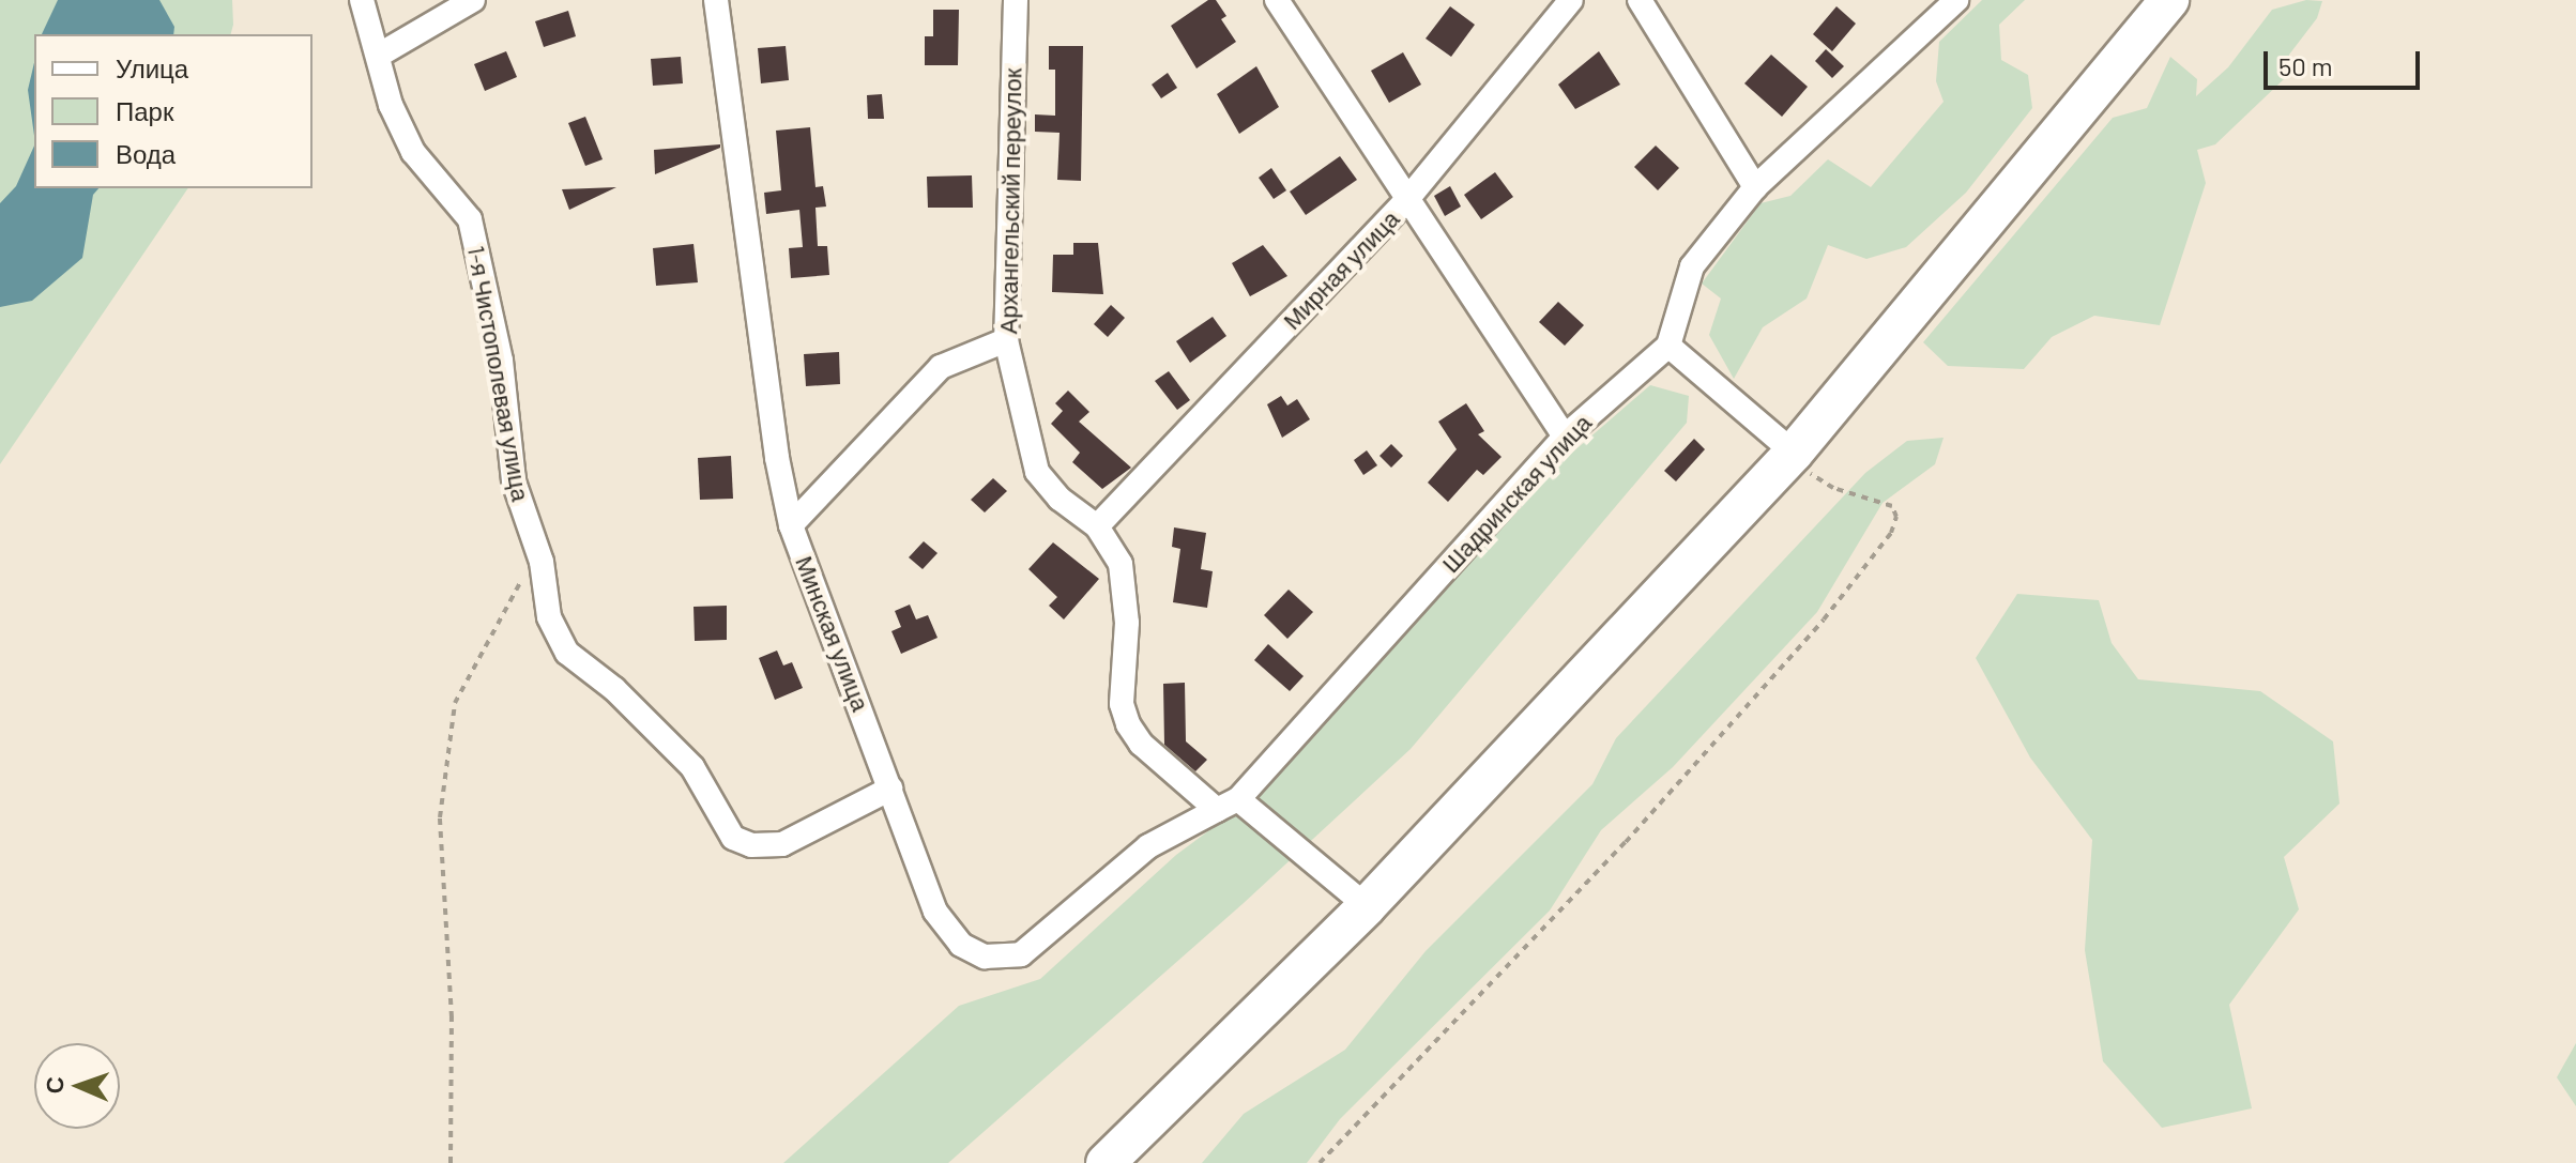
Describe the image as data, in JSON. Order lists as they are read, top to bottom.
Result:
{
  "streets": {
    "street": [
      "Архангельский переулок",
      "Мирная улица",
      "1-я Чистополевая улица",
      "Шадринская улица",
      "Минская улица"
    ]
  },
  "crossings": [
    ["Архангельский переулок", "Мирная улица"],
    ["1-я Чистополевая улица", "Минская улица"],
    ["Шадринская улица", "Минская улица"]
  ],
  "legend": ["Улица", "Парк", "Вода"],
  "scale_bar": "50 m",
  "north": "left"
}
